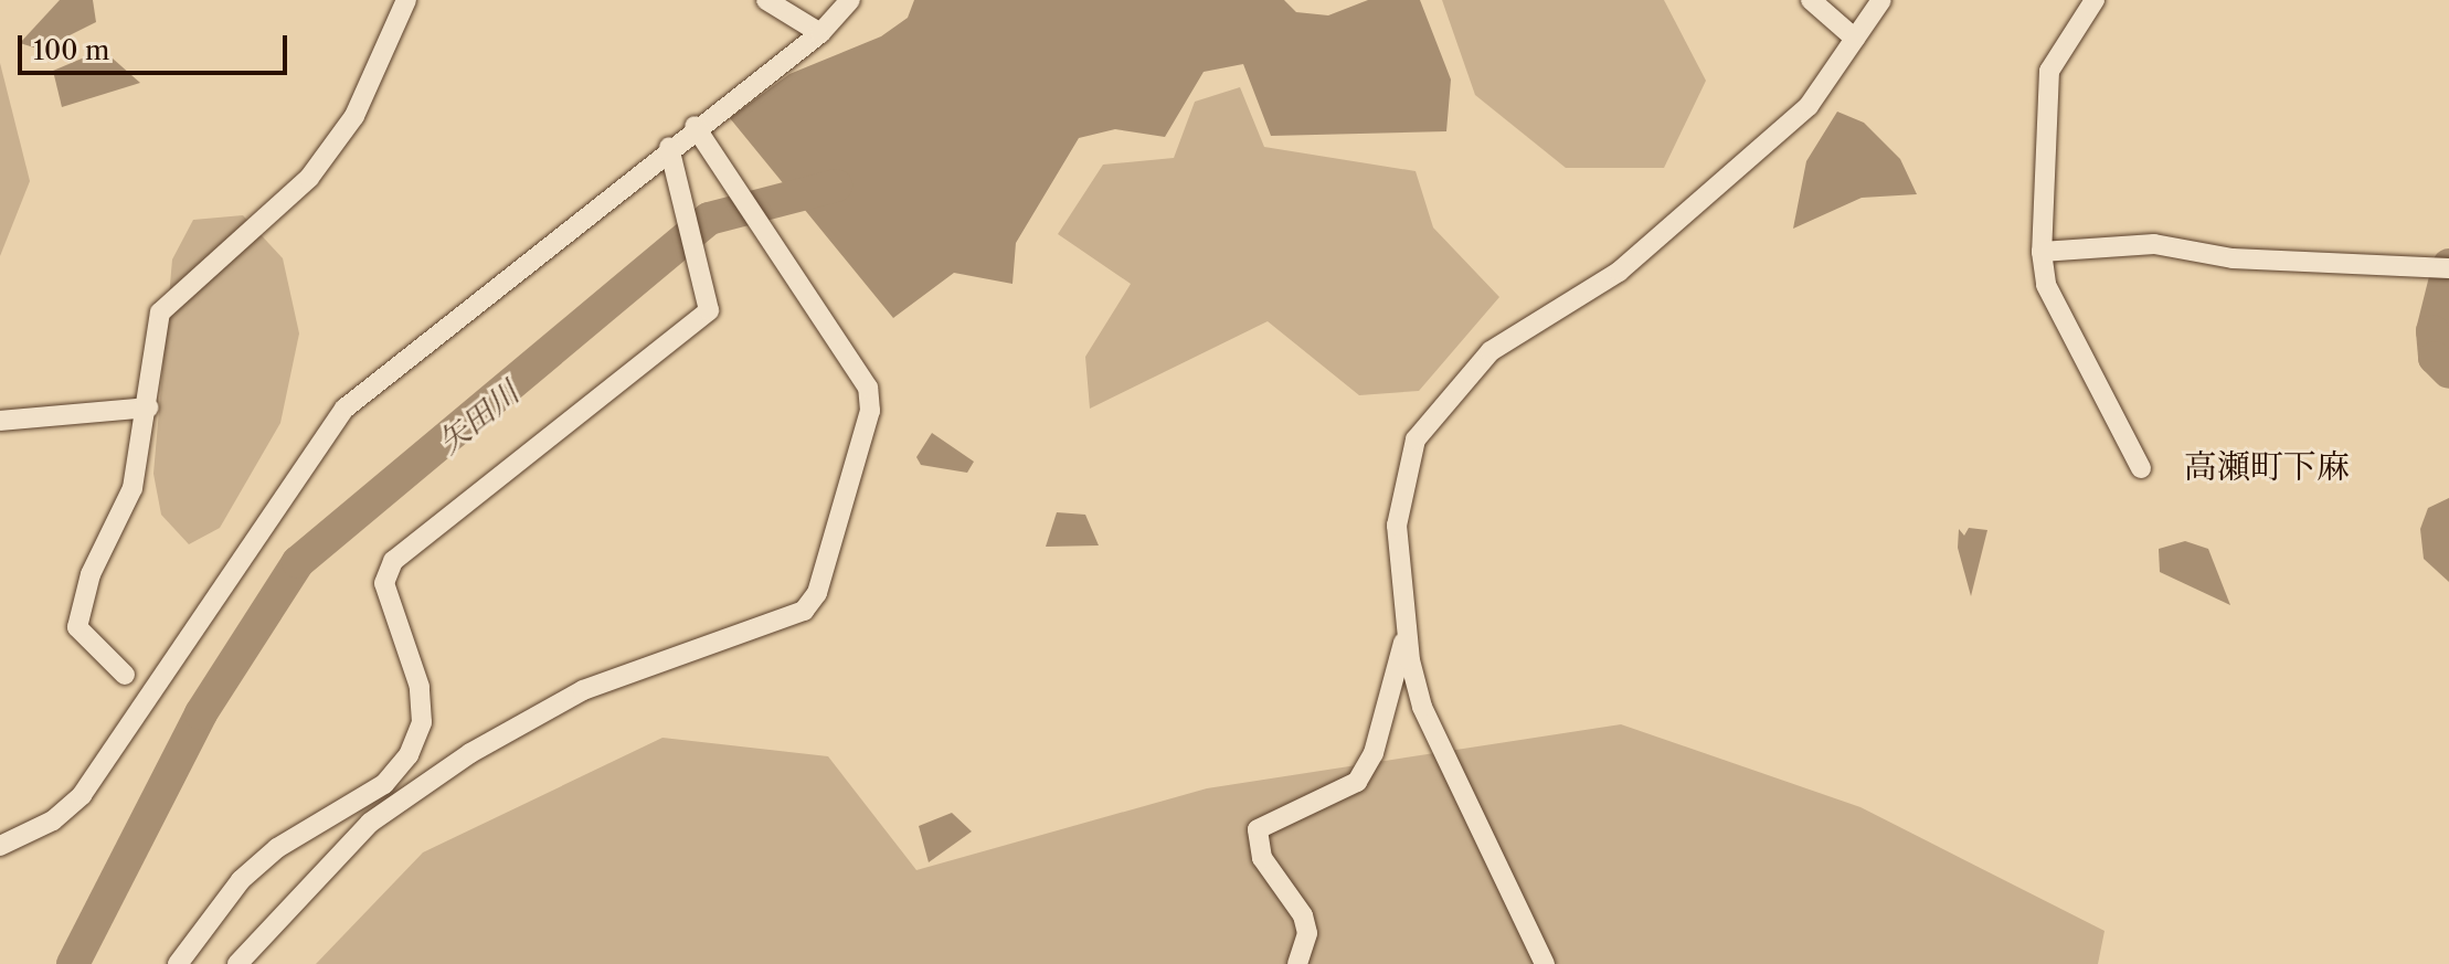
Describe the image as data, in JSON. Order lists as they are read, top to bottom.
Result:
{
  "districts": ["高瀬町下麻"],
  "water": ["矢田川"],
  "scale_bar": "100 m"
}
